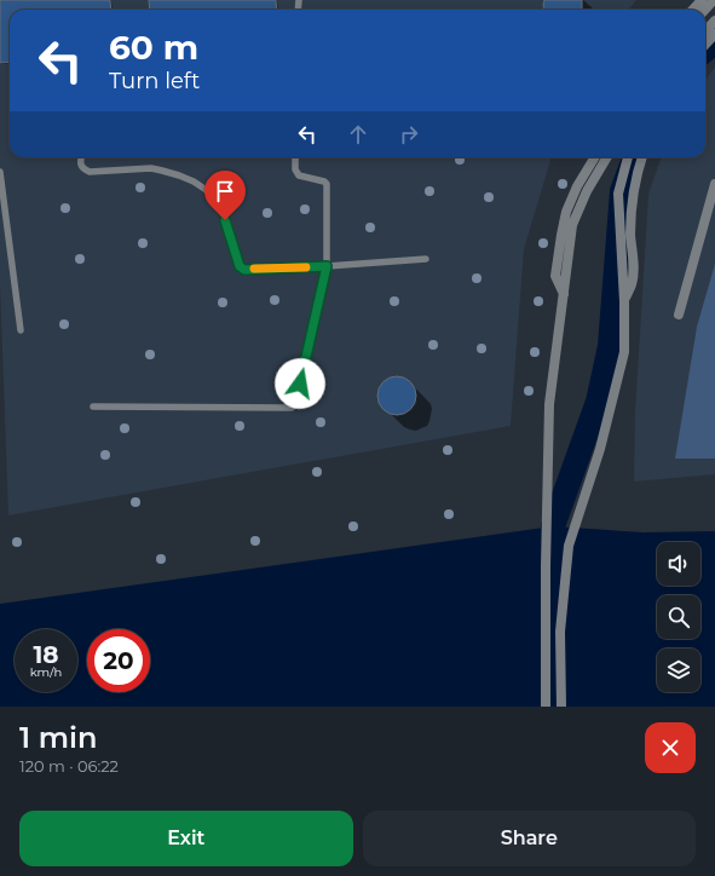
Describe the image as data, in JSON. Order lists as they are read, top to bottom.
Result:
{
  "page": {
    "turn": ["60 m", "Turn left"],
    "speed": "18 km/h",
    "limit": "20",
    "heading": ["1 min", "120 m · 06:22"],
    "buttons": ["Exit", "Share"]
  }
}
